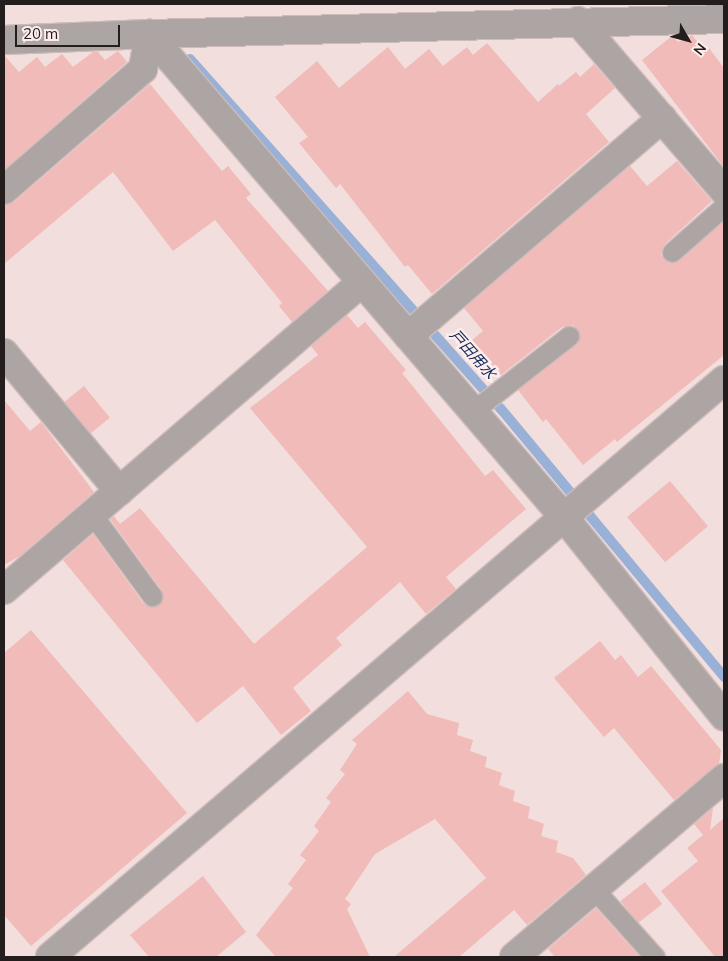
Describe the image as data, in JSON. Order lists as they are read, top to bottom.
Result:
{
  "water": ["戸田用水"],
  "scale_bar": "20 m",
  "north": "bottom right"
}
